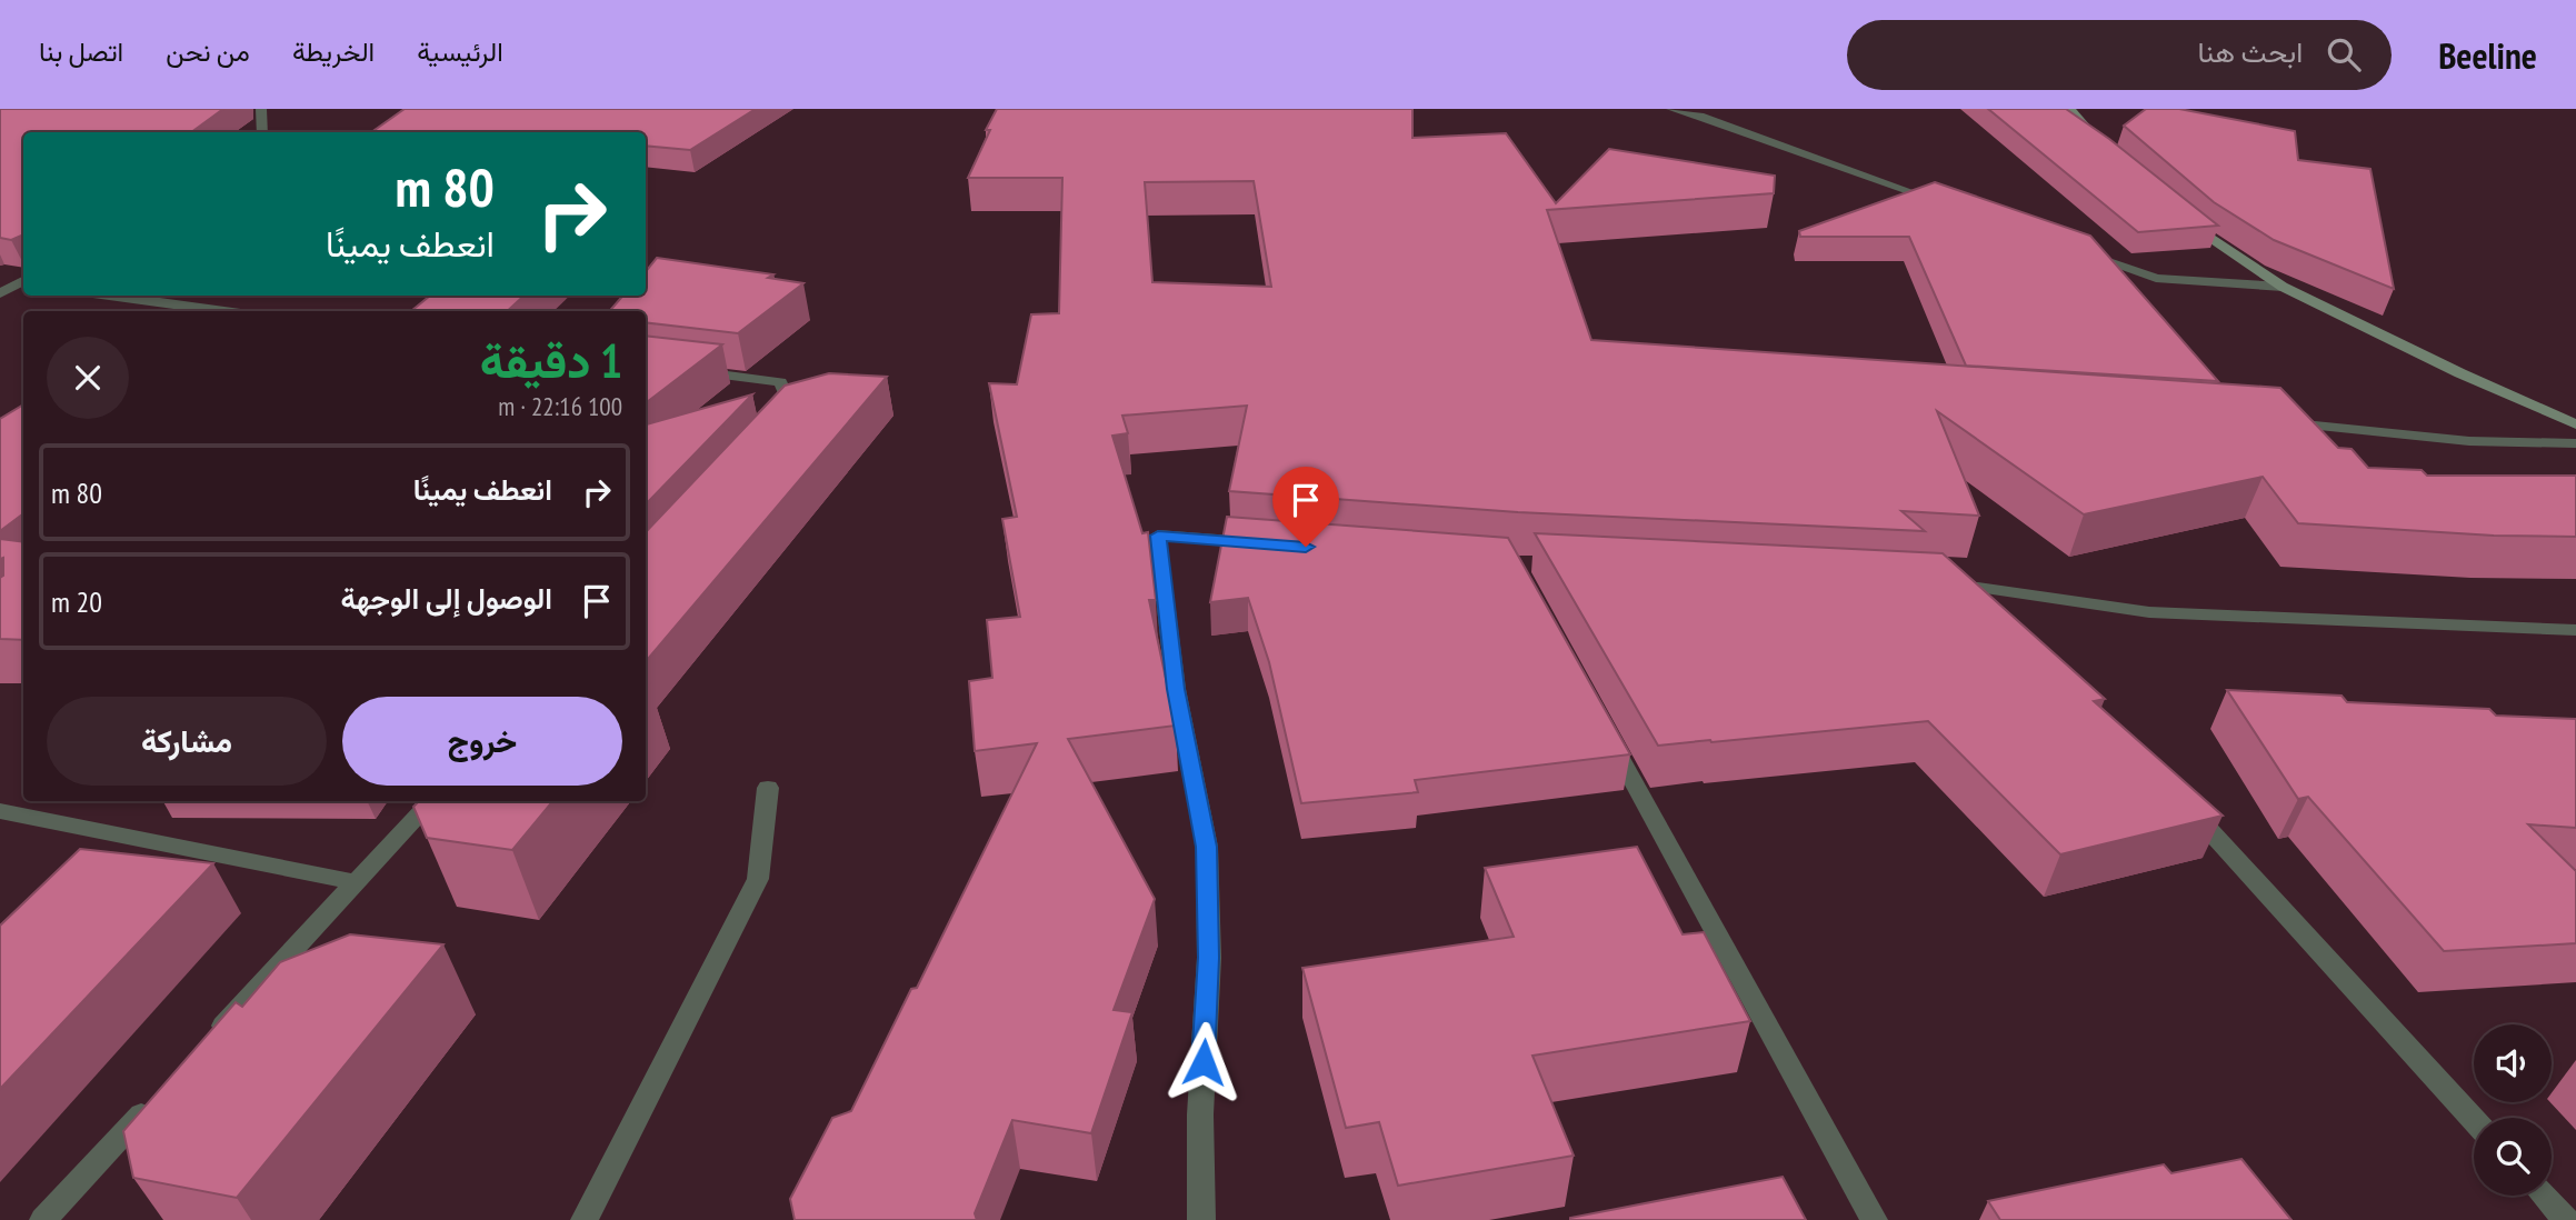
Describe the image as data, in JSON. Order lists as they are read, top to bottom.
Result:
{
  "page": {
    "header": "Beeline",
    "search": "ابحث هنا",
    "nav": [
      "الرئيسية",
      "الخريطة",
      "من نحن",
      "اتصل بنا"
    ],
    "turn": ["80 m", "انعطف يمينًا"],
    "heading": ["1 دقيقة", "100 m · 22:16"],
    "list": [
      {
        "name": "انعطف يمينًا",
        "value": "80 m"
      },
      {
        "name": "الوصول إلى الوجهة",
        "value": "20 m"
      }
    ],
    "buttons": ["خروج", "مشاركة"]
  }
}
